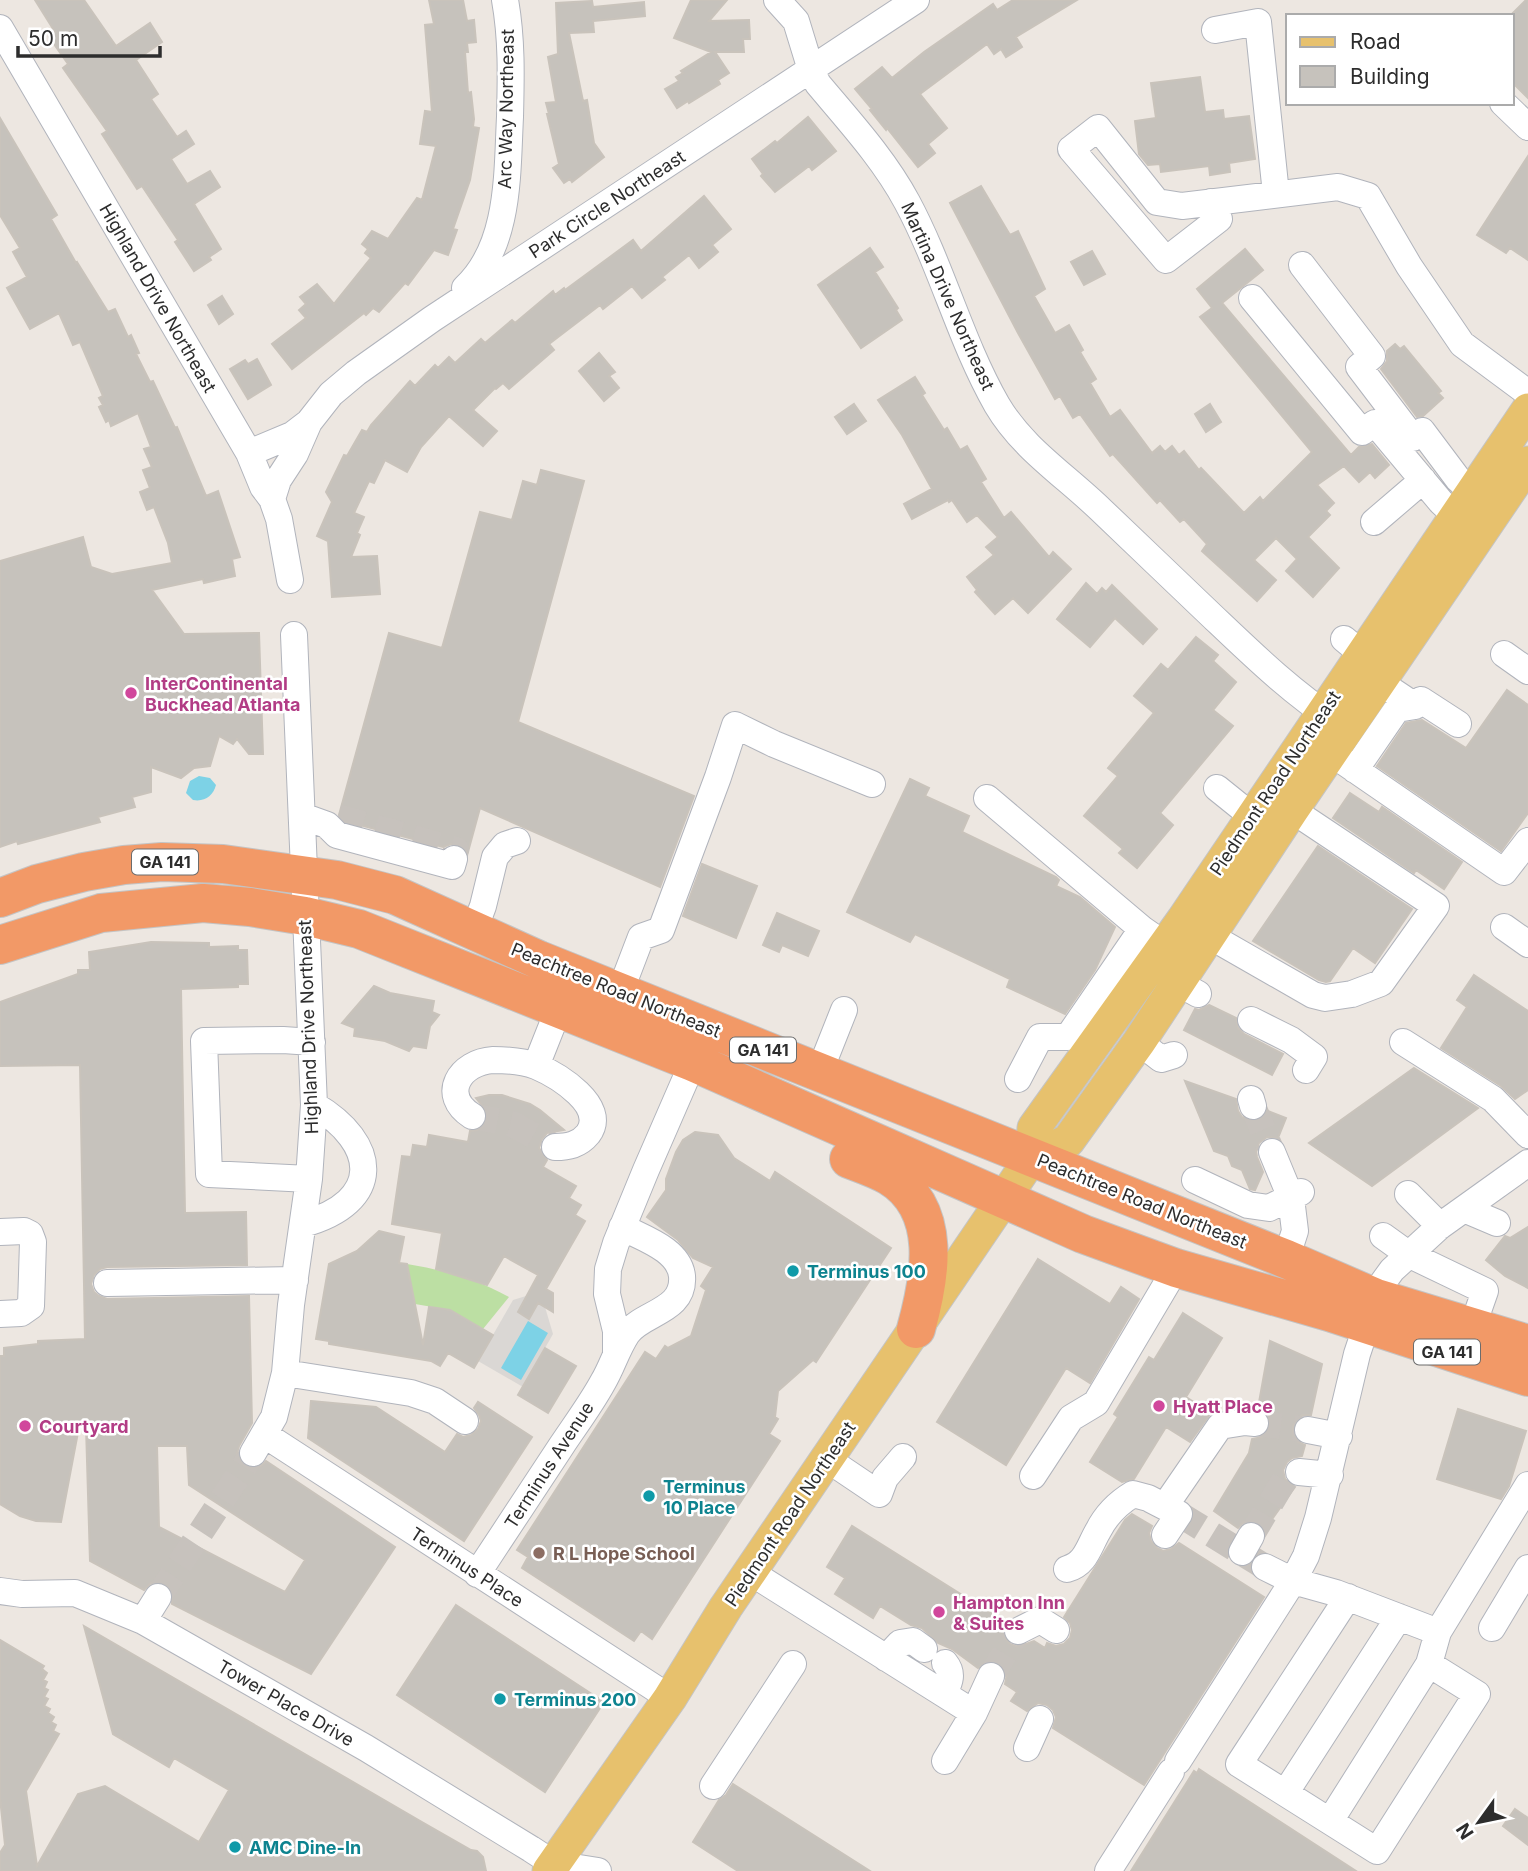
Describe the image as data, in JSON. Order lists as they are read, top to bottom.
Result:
{
  "streets": {
    "highway": ["GA 141", "Peachtree Road Northeast"],
    "main road": ["Piedmont Road Northeast"],
    "street": [
      "Arc Way Northeast",
      "Park Circle Northeast",
      "Martina Drive Northeast",
      "Highland Drive Northeast",
      "Terminus Avenue",
      "Terminus Place",
      "Tower Place Drive"
    ]
  },
  "crossings": [
    ["Arc Way Northeast", "Park Circle Northeast"],
    ["Park Circle Northeast", "Martina Drive Northeast"],
    ["Park Circle Northeast", "Highland Drive Northeast"],
    ["Martina Drive Northeast", "Piedmont Road Northeast"],
    ["Highland Drive Northeast", "Peachtree Road Northeast"],
    ["Highland Drive Northeast", "Terminus Place"],
    ["Piedmont Road Northeast", "Peachtree Road Northeast"],
    ["Piedmont Road Northeast", "Terminus Place"],
    ["Piedmont Road Northeast", "Tower Place Drive"],
    ["Terminus Avenue", "Terminus Place"]
  ],
  "places": [
    "InterContinental Buckhead Atlanta",
    "Terminus 100",
    "Hyatt Place",
    "Courtyard",
    "Terminus 10 Place",
    "R L Hope School",
    "Hampton Inn & Suites",
    "Terminus 200",
    "AMC Dine-In"
  ],
  "legend": ["Road", "Building"],
  "scale_bar": "50 m",
  "north": "bottom left"
}
